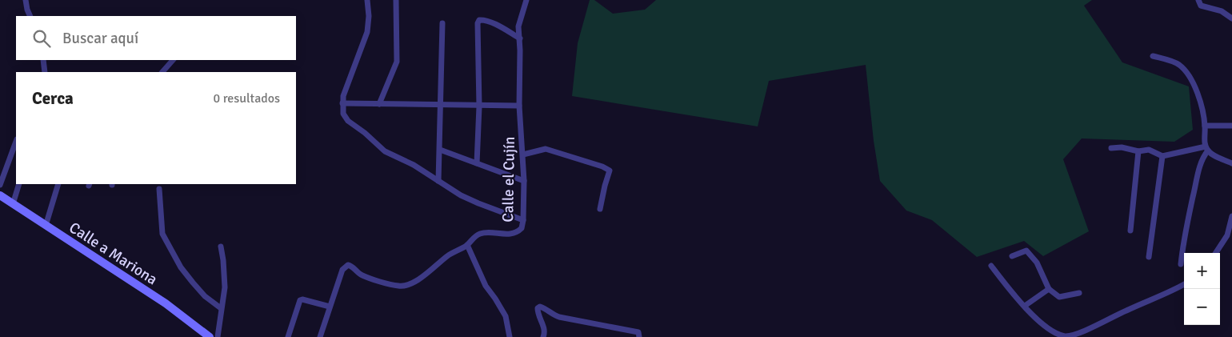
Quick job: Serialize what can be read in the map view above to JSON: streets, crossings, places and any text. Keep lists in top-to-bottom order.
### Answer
{
  "streets": {
    "main road": ["Calle a Mariona"],
    "street": ["Calle el Cujín"]
  },
  "page": {
    "search": "Buscar aquí",
    "heading": ["Cerca", "0 resultados"],
    "map_buttons": ["+", "−"]
  }
}
